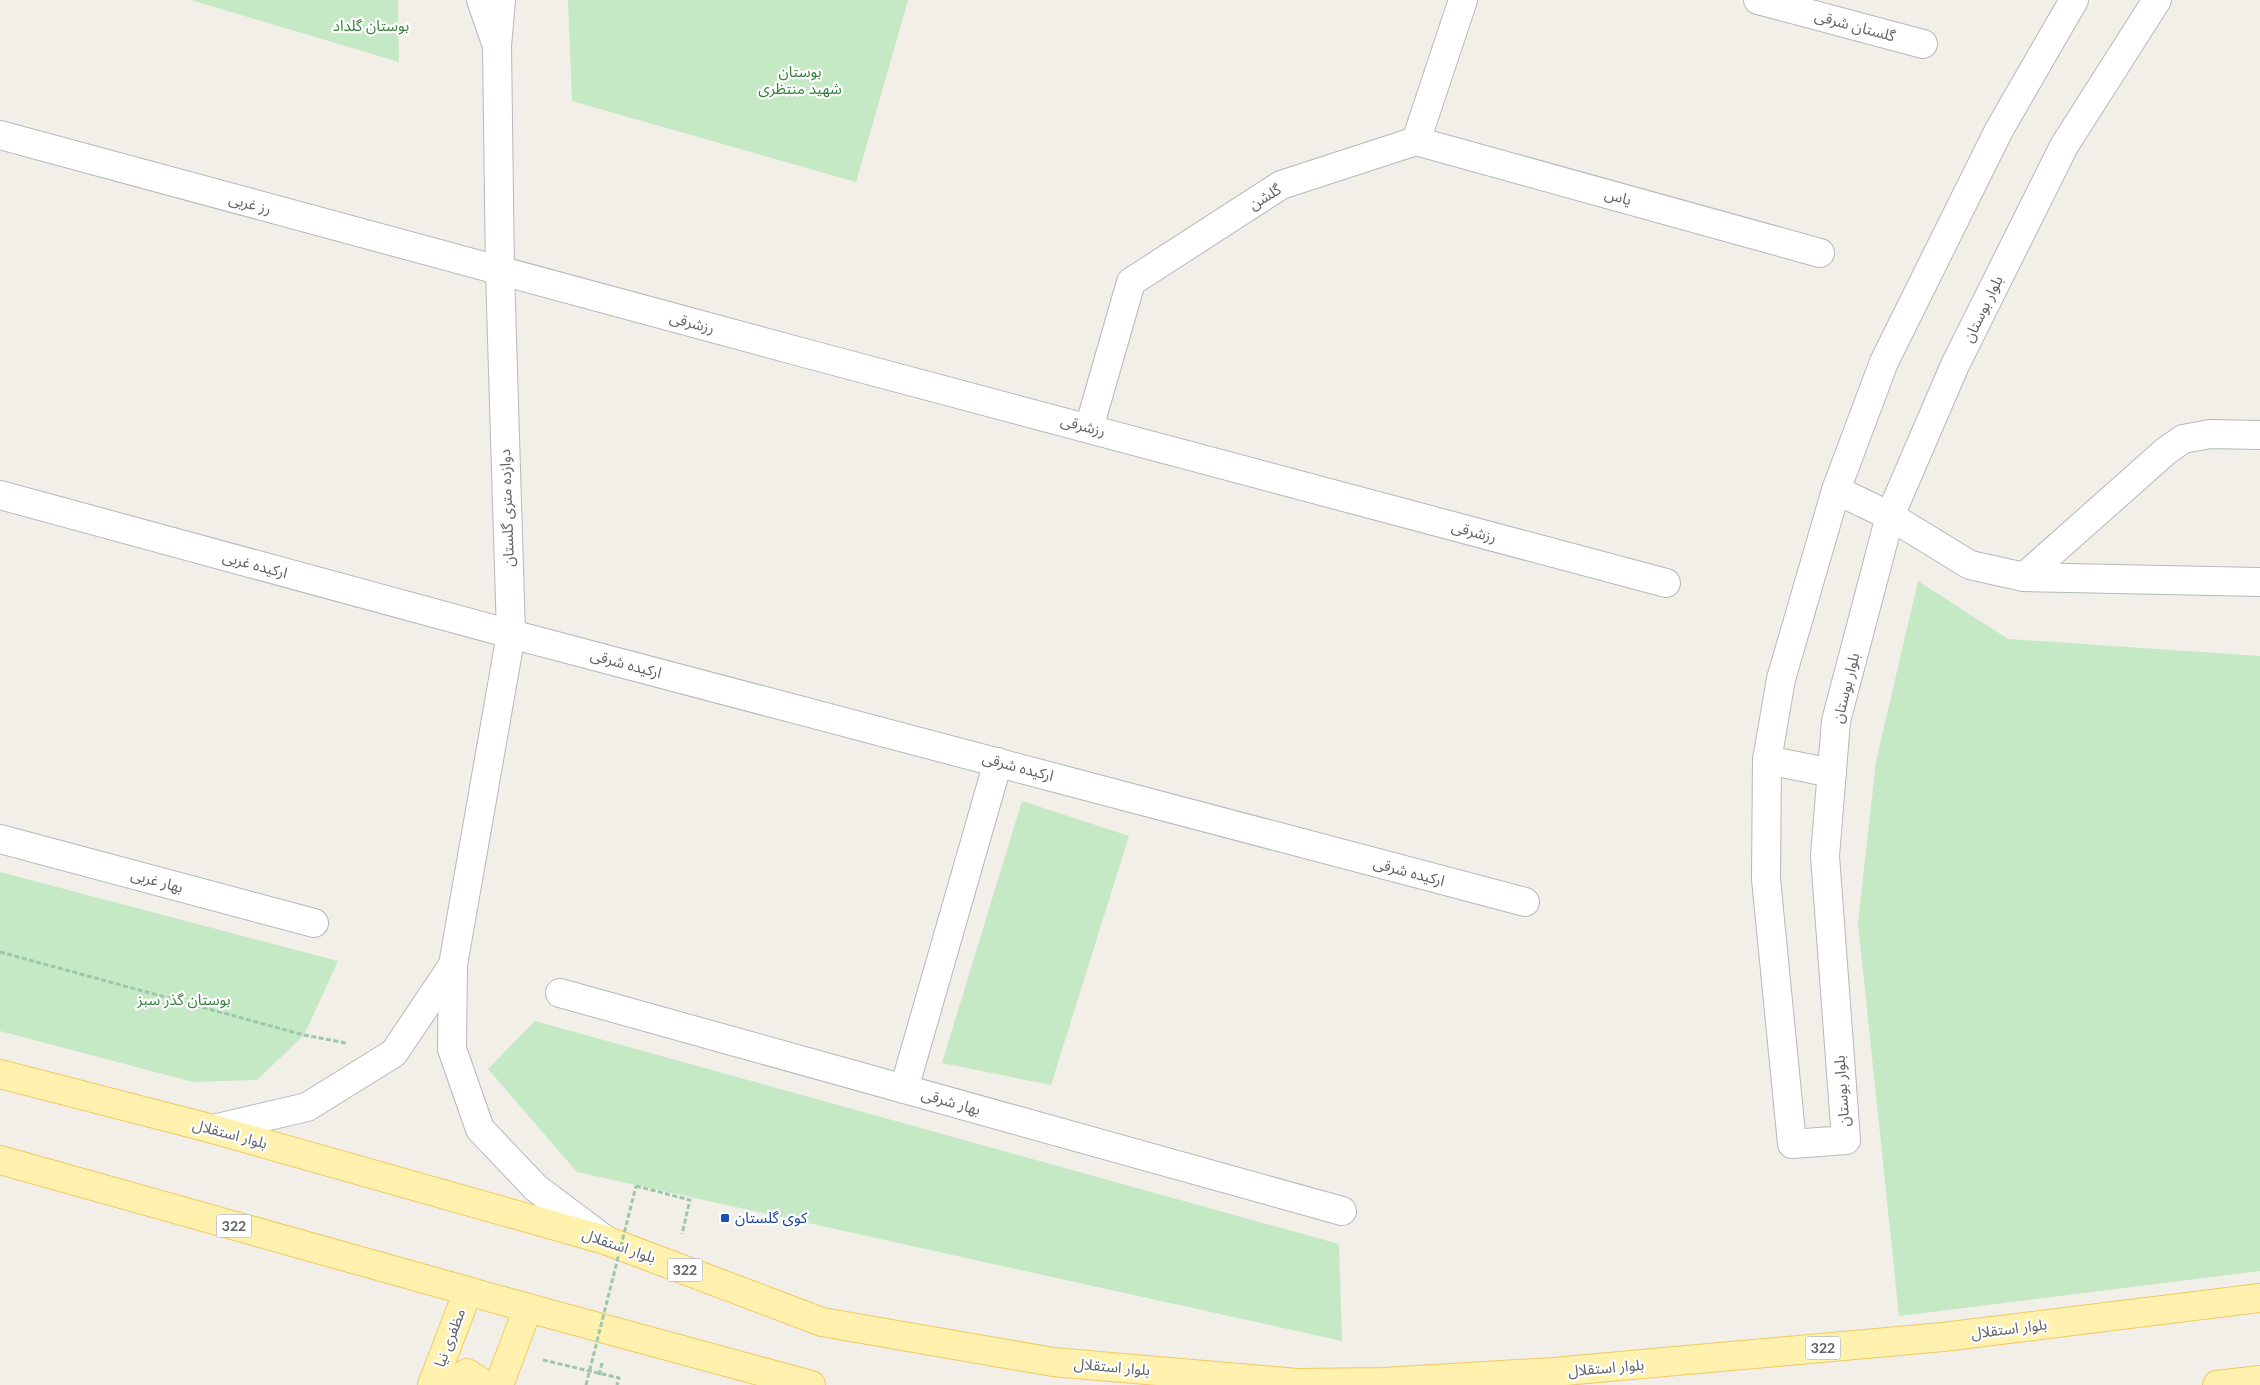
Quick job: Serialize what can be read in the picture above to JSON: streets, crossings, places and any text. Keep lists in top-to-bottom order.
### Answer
{
  "streets": {
    "main road": ["بلوار استقلال", "322", "مظفری نیا"],
    "street": [
      "گلستان شرقی",
      "گلشن",
      "یاس",
      "رز غربی",
      "بلوار بوستان",
      "رزشرقی",
      "دوازده متری گلستان",
      "ارکیده غربی",
      "ارکیده شرقی",
      "بهار غربی",
      "بهار شرقی"
    ]
  },
  "crossings": [
    ["گلشن", "یاس"],
    ["گلشن", "رزشرقی"],
    ["رز غربی", "رزشرقی"],
    ["رز غربی", "دوازده متری گلستان"],
    ["رزشرقی", "دوازده متری گلستان"],
    ["دوازده متری گلستان", "ارکیده غربی"],
    ["دوازده متری گلستان", "ارکیده شرقی"],
    ["ارکیده غربی", "ارکیده شرقی"],
    ["322", "مظفری نیا"]
  ],
  "parks": ["بوستان گلداد", "بوستان شهید منتظری", "بوستان گذر سبز"],
  "places": {
    "transit": ["کوی گلستان"]
  }
}
